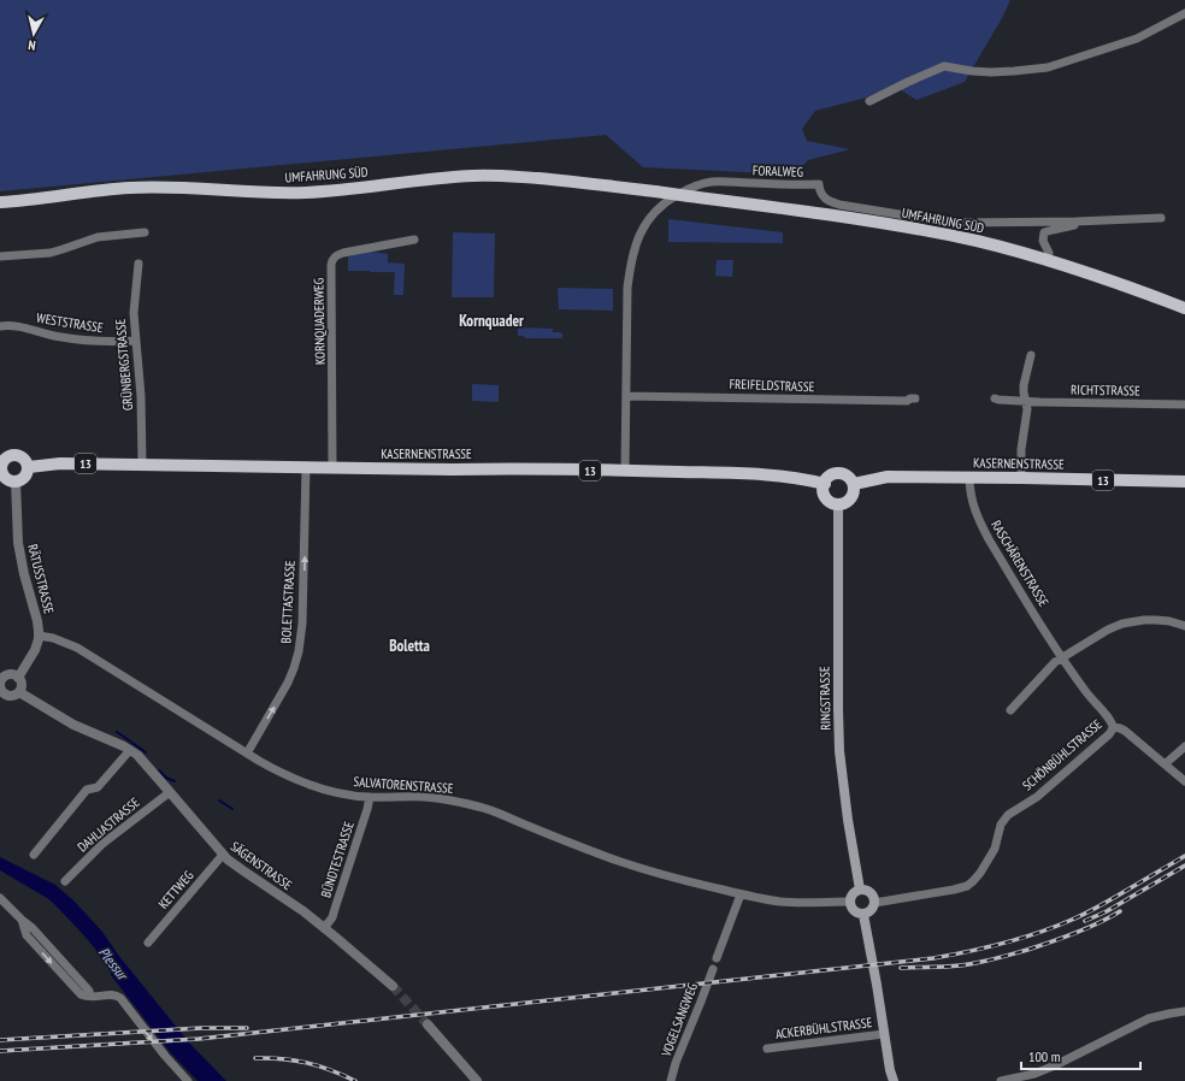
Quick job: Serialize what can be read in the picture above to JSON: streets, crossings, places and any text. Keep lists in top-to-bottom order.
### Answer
{
  "streets": {
    "main road": [
      "UMFAHRUNG SÜD",
      "KASERNENSTRASSE",
      "13",
      "RINGSTRASSE"
    ],
    "street": [
      "FORALWEG",
      "KORNQUADERWEG",
      "WESTSTRASSE",
      "GRÜNBERGSTRASSE",
      "FREIFELDSTRASSE",
      "RICHTSTRASSE",
      "RASCHÄRENSTRASSE",
      "RÄTUSSTRASSE",
      "BOLETTASTRASSE",
      "SCHÖNBÜHLSTRASSE",
      "SALVATORENSTRASSE",
      "DAHLIASTRASSE",
      "BÜNDTESTRASSE",
      "SÄGENSTRASSE",
      "KETTWEG",
      "VOGELSANGWEG",
      "ACKERBÜHLSTRASSE"
    ]
  },
  "crossings": [
    ["FORALWEG", "FREIFELDSTRASSE"],
    ["FORALWEG", "KASERNENSTRASSE"],
    ["KORNQUADERWEG", "KASERNENSTRASSE"],
    ["WESTSTRASSE", "GRÜNBERGSTRASSE"],
    ["GRÜNBERGSTRASSE", "KASERNENSTRASSE"],
    ["KASERNENSTRASSE", "RASCHÄRENSTRASSE"],
    ["KASERNENSTRASSE", "RÄTUSSTRASSE"],
    ["KASERNENSTRASSE", "BOLETTASTRASSE"],
    ["KASERNENSTRASSE", "RINGSTRASSE"],
    ["RASCHÄRENSTRASSE", "SCHÖNBÜHLSTRASSE"],
    ["RÄTUSSTRASSE", "SALVATORENSTRASSE"],
    ["BOLETTASTRASSE", "SALVATORENSTRASSE"],
    ["RINGSTRASSE", "SCHÖNBÜHLSTRASSE"],
    ["RINGSTRASSE", "SALVATORENSTRASSE"],
    ["SCHÖNBÜHLSTRASSE", "SALVATORENSTRASSE"],
    ["SALVATORENSTRASSE", "BÜNDTESTRASSE"],
    ["DAHLIASTRASSE", "SÄGENSTRASSE"],
    ["BÜNDTESTRASSE", "SÄGENSTRASSE"],
    ["SÄGENSTRASSE", "KETTWEG"]
  ],
  "one_way": ["BOLETTASTRASSE"],
  "districts": ["Kornquader", "Boletta"],
  "water": ["Plessur"],
  "scale_bar": "100 m",
  "north": "bottom"
}
